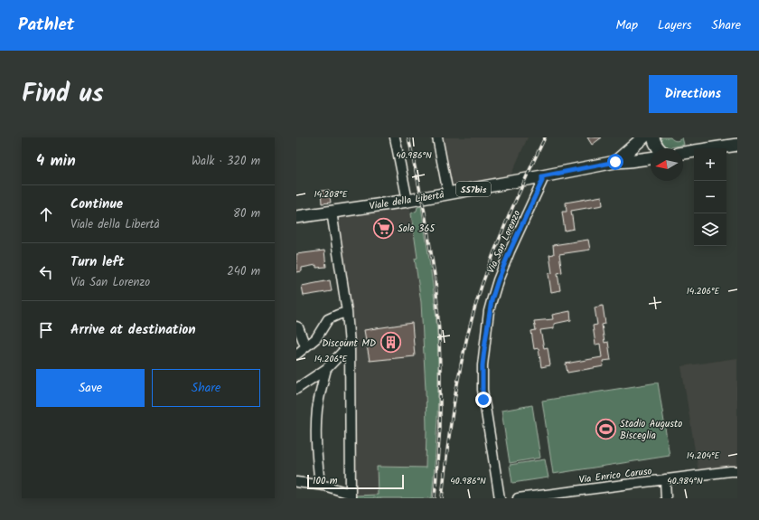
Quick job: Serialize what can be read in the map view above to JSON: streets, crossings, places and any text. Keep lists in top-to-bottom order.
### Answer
{
  "streets": {
    "main road": ["SS7bis", "Viale della Libertà"],
    "street": ["Via San Lorenzo", "Via Enrico Caruso"]
  },
  "crossings": [
    ["SS7bis", "Viale della Libertà"],
    ["Viale della Libertà", "Via San Lorenzo"]
  ],
  "places": {
    "supermarket": ["Sole 365"],
    "building": ["Discount MD"],
    "sports": ["Stadio Augusto Bisceglia"]
  },
  "scale_bar": "100 m",
  "north": "left",
  "page": {
    "header": "Pathlet",
    "nav": ["Map", "Layers", "Share"],
    "title": "Find us",
    "buttons": [
      "Directions",
      ["Save", "Share"]
    ],
    "heading": ["4 min", "Walk · 320 m"],
    "map_buttons": ["+", "−"],
    "list": [
      ["Continue", "Viale della Libertà", "80 m"],
      ["Turn left", "Via San Lorenzo", "240 m"],
      "Arrive at destination"
    ],
    "scale": "100 m"
  },
  "coordinates": [
    "40.986°N",
    "14.208°E",
    "14.206°E",
    "14.204°E",
    "40.984°N"
  ]
}
